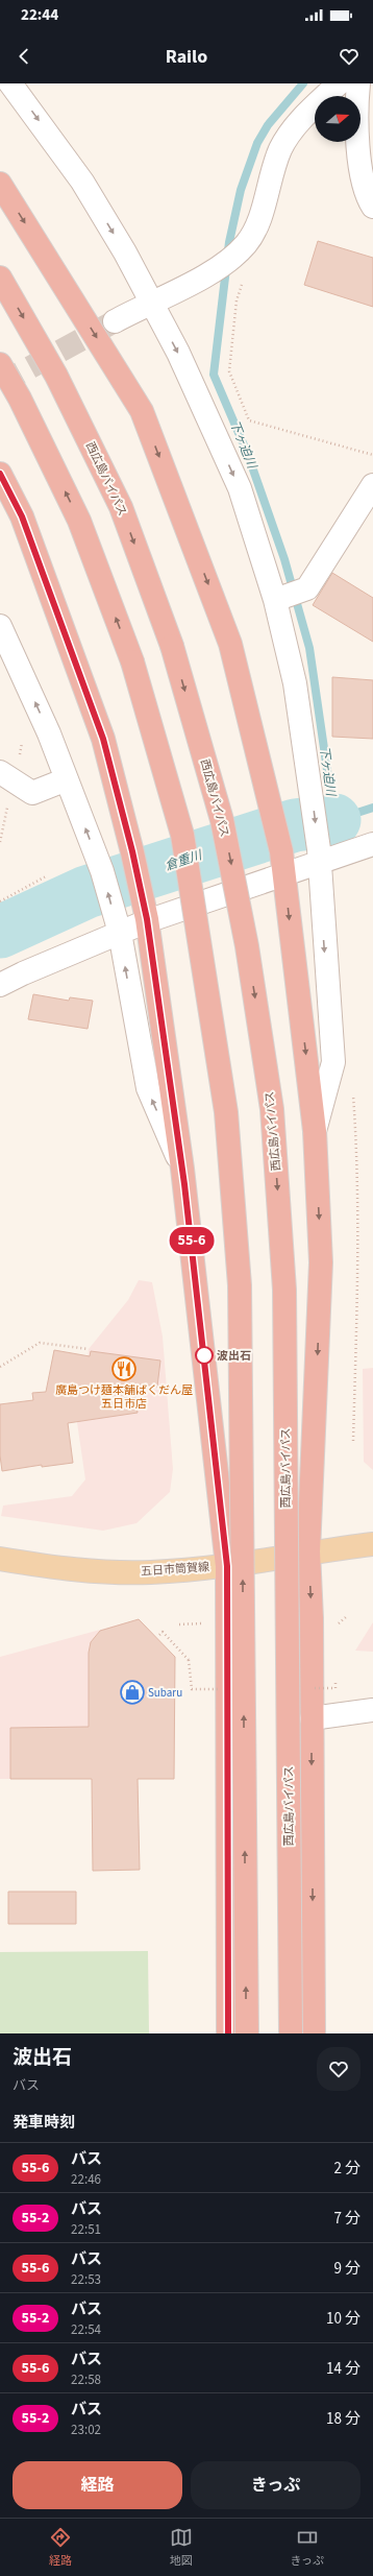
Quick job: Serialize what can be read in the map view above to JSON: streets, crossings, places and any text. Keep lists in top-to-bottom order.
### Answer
{
  "streets": {
    "highway": ["西広島バイパス"],
    "main road": ["五日市筒賀線"]
  },
  "crossings": [
    ["西広島バイパス", "五日市筒賀線"]
  ],
  "water": ["下ヶ迫川", "倉重川"],
  "places": {
    "other": ["波出石"],
    "restaurant": ["廣島つけ麺本舗ばくだん屋 五日市店"],
    "shop": ["Subaru"]
  },
  "lines": ["bus line 55-6"],
  "north": "right",
  "page": {
    "status": "22:44",
    "header": "Railo",
    "on_map": "55-6",
    "heading": [
      ["波出石", "バス"],
      "発車時刻"
    ],
    "list": [
      {
        "mark": "55-6",
        "name": "バス",
        "note": "22:46",
        "value": "2 分"
      },
      {
        "mark": "55-2",
        "name": "バス",
        "note": "22:51",
        "value": "7 分"
      },
      {
        "mark": "55-6",
        "name": "バス",
        "note": "22:53",
        "value": "9 分"
      },
      {
        "mark": "55-2",
        "name": "バス",
        "note": "22:54",
        "value": "10 分"
      },
      {
        "mark": "55-6",
        "name": "バス",
        "note": "22:58",
        "value": "14 分"
      },
      {
        "mark": "55-2",
        "name": "バス",
        "note": "23:02",
        "value": "18 分"
      }
    ],
    "buttons": ["経路", "きっぷ"],
    "tabs": ["経路", "地図", "きっぷ"]
  }
}
